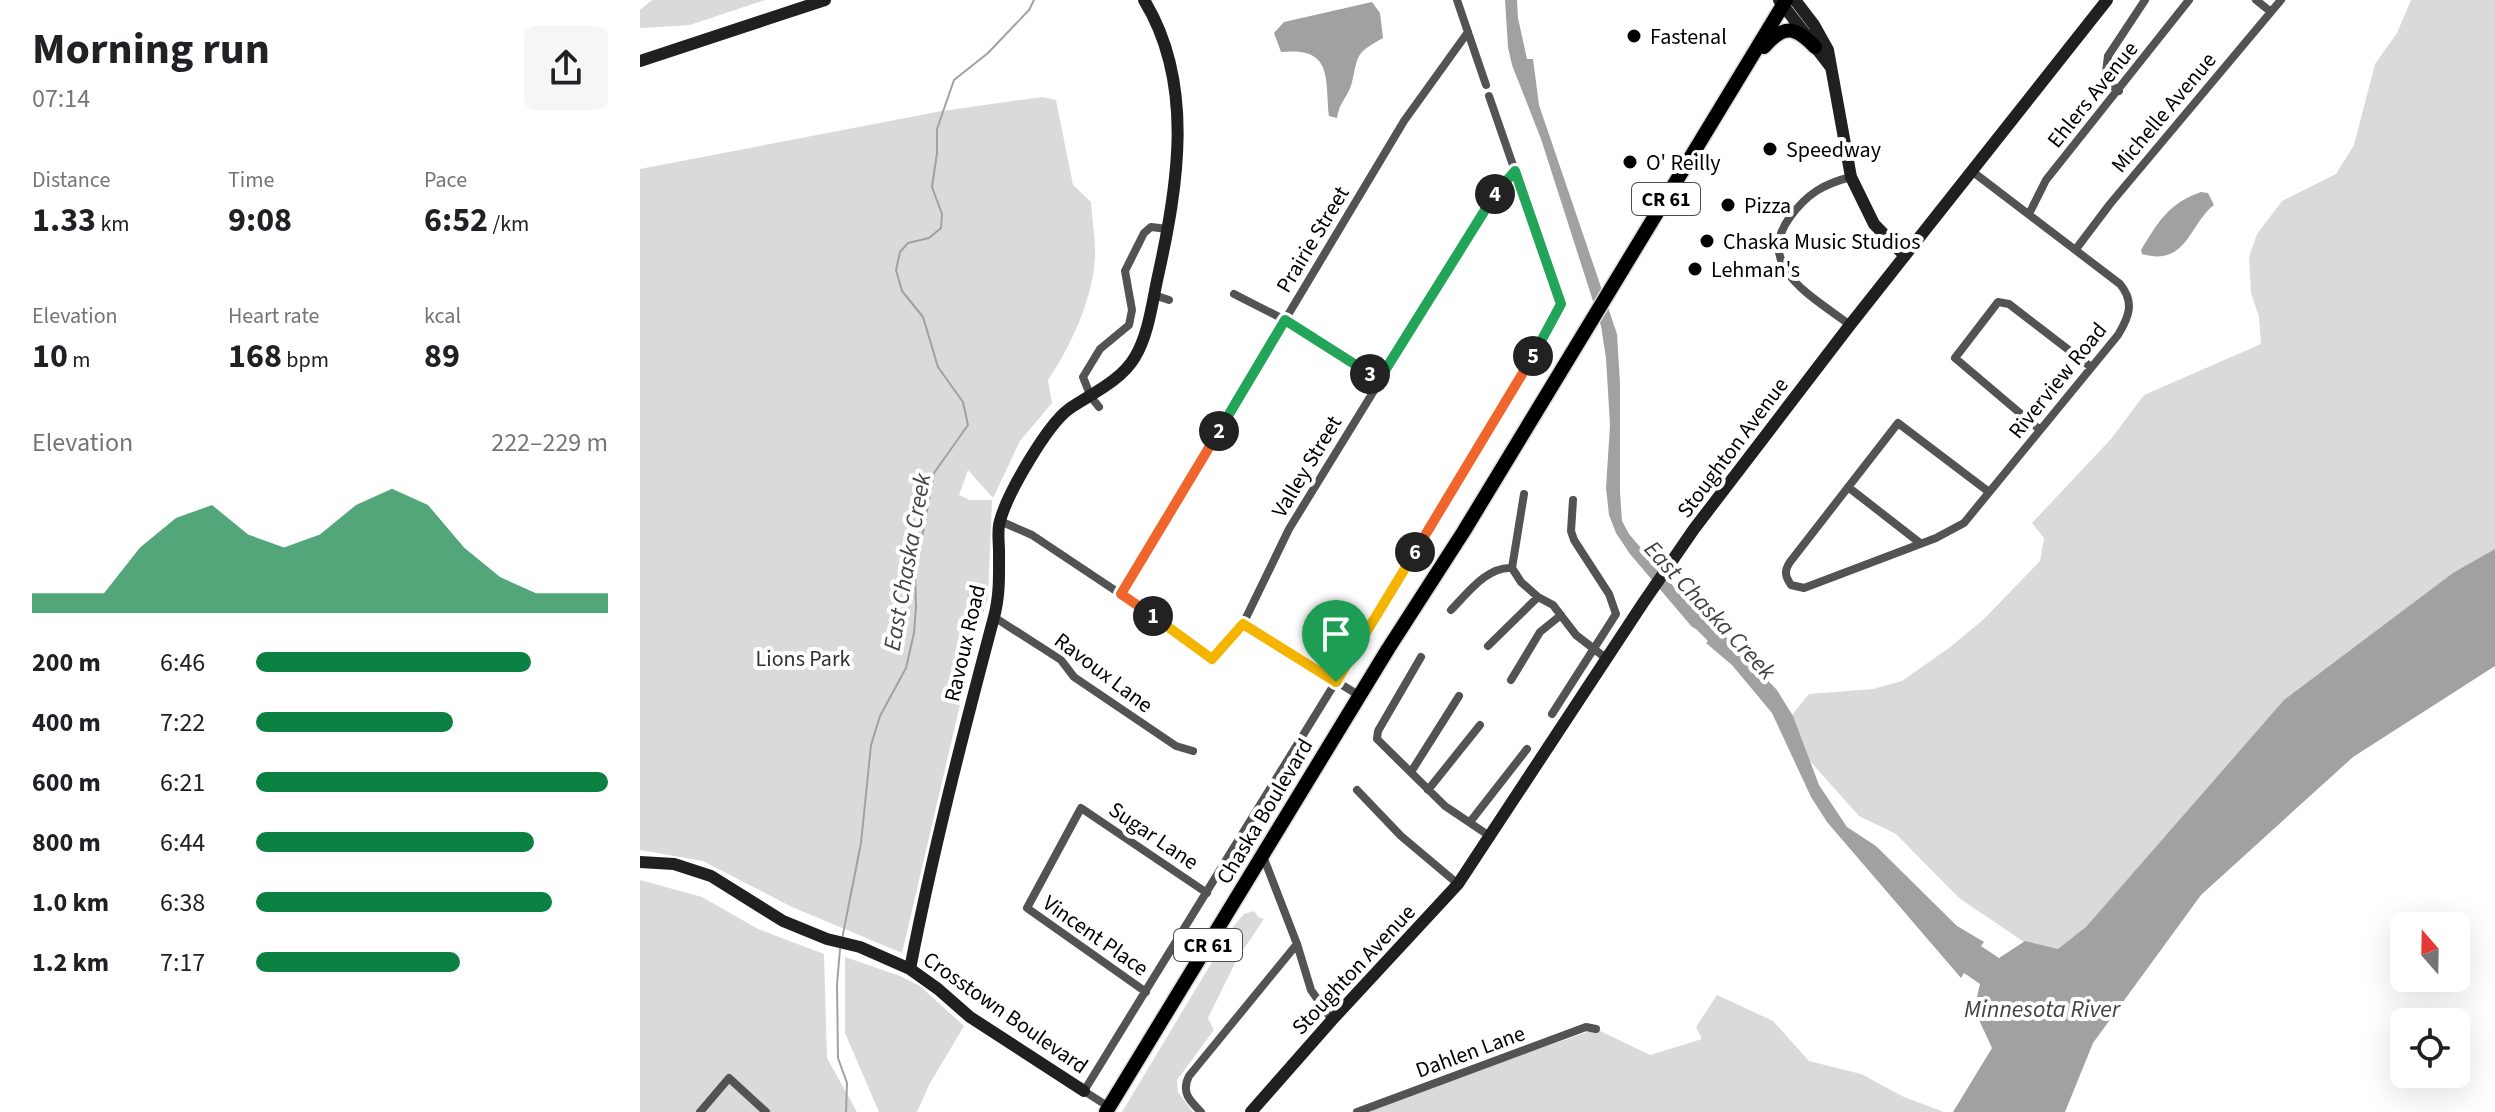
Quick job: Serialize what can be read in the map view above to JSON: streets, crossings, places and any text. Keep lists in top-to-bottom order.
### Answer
{
  "streets": {
    "main road": ["CR 61", "Chaska Boulevard"],
    "street": [
      "Ehlers Avenue",
      "Michelle Avenue",
      "Prairie Street",
      "Riverview Road",
      "Stoughton Avenue",
      "Valley Street",
      "Ravoux Road",
      "Ravoux Lane",
      "Sugar Lane",
      "Vincent Place",
      "Crosstown Boulevard",
      "Dahlen Lane"
    ]
  },
  "crossings": [
    ["Ehlers Avenue", "Riverview Road"],
    ["Michelle Avenue", "Riverview Road"],
    ["Prairie Street", "Valley Street"],
    ["Riverview Road", "Stoughton Avenue"],
    ["Ravoux Road", "Ravoux Lane"],
    ["Ravoux Road", "Crosstown Boulevard"],
    ["Sugar Lane", "Vincent Place"]
  ],
  "water": ["East Chaska Creek", "Minnesota River"],
  "parks": ["Lions Park"],
  "places": [
    "Fastenal",
    "Speedway",
    "O' Reilly",
    "Pizza",
    "Chaska Music Studios",
    "Lehman's"
  ],
  "north": "top",
  "page": {
    "heading": ["Morning run", "07:14"],
    "stats": [
      ["Distance", "1.33 km"],
      ["Time", "9:08"],
      ["Pace", "6:52 /km"],
      ["Elevation", "10 m"],
      ["Heart rate", "168 bpm"],
      ["kcal", "89"]
    ],
    "pins": [
      "4",
      "5",
      "3",
      "2",
      "6",
      "1"
    ],
    "chart": ["Elevation", "222–229 m"],
    "list": [
      {
        "name": "200 m",
        "note": "6:46"
      },
      {
        "name": "400 m",
        "note": "7:22"
      },
      {
        "name": "600 m",
        "note": "6:21"
      },
      {
        "name": "800 m",
        "note": "6:44"
      },
      {
        "name": "1.0 km",
        "note": "6:38"
      },
      {
        "name": "1.2 km",
        "note": "7:17"
      }
    ]
  }
}
